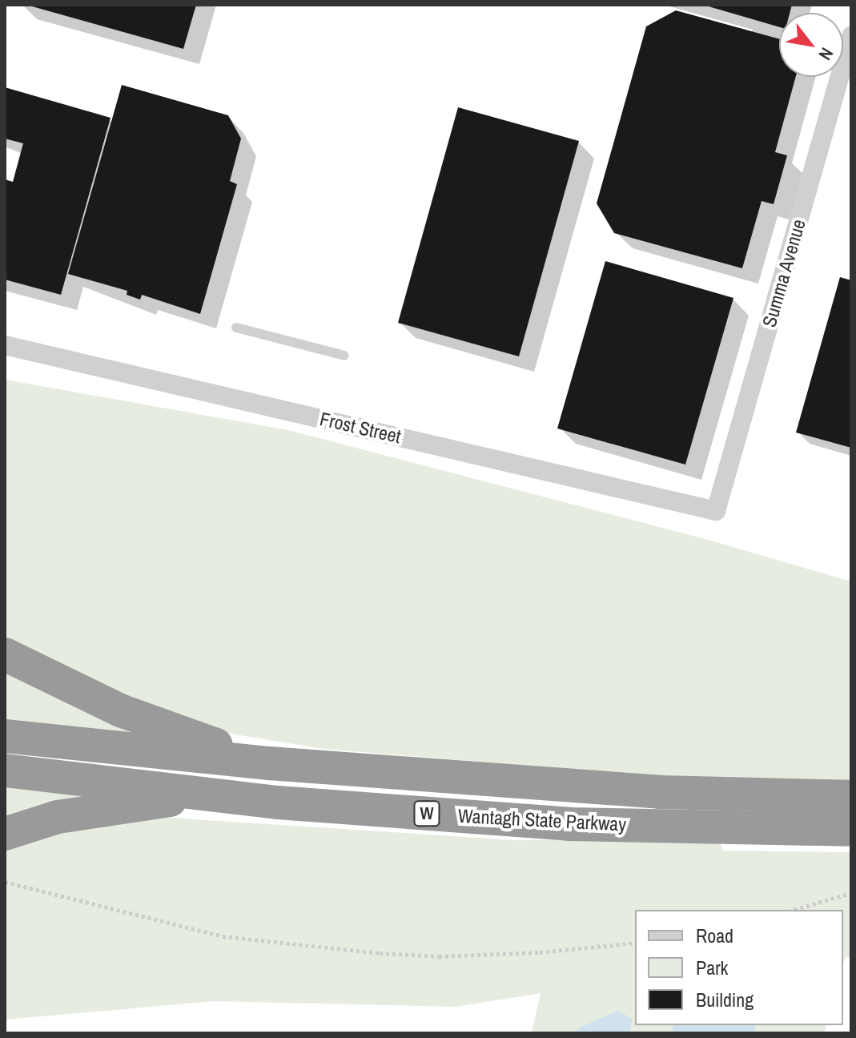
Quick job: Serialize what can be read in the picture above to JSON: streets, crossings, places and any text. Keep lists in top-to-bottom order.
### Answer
{
  "streets": {
    "highway": ["W", "Wantagh State Parkway"],
    "street": ["Summa Avenue", "Frost Street"]
  },
  "crossings": [
    ["Summa Avenue", "Frost Street"]
  ],
  "legend": ["Road", "Park", "Building"],
  "north": "bottom right"
}
